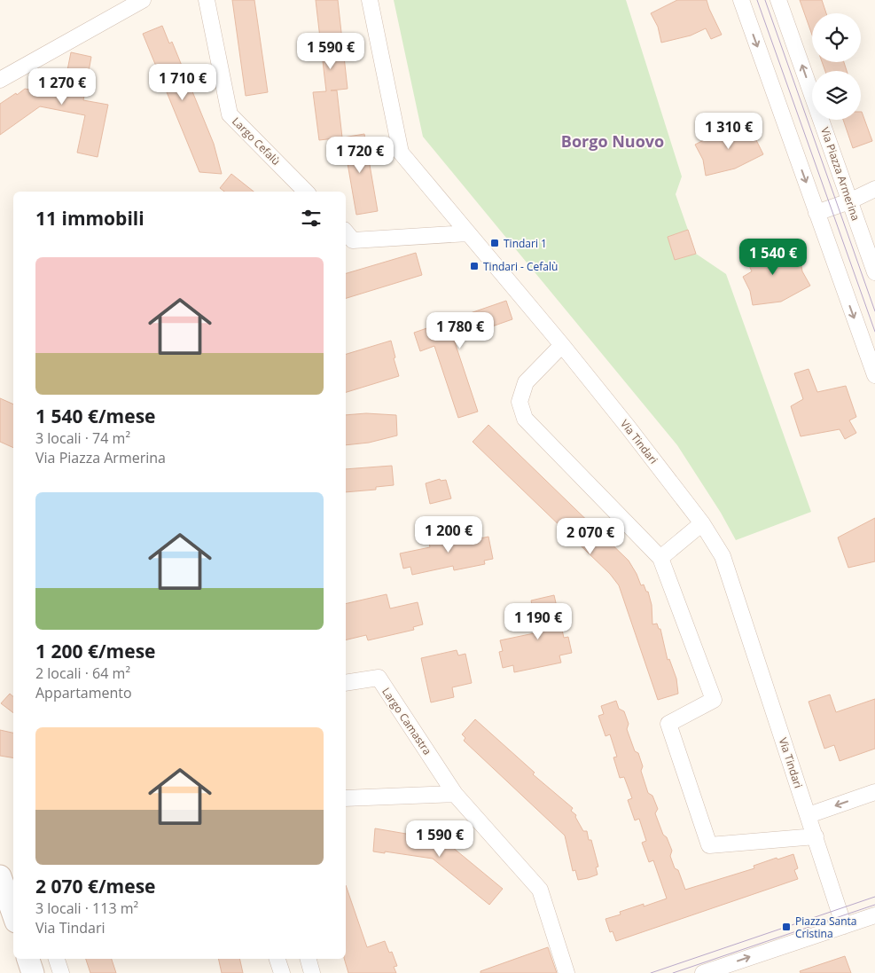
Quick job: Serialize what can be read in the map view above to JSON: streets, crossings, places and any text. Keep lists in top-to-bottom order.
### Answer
{
  "streets": {
    "street": [
      "Largo Cefalù",
      "Via Piazza Armerina",
      "Via Tindari",
      "Largo Camastra"
    ]
  },
  "districts": ["Borgo Nuovo"],
  "places": {
    "transit": ["Tindari 1", "Tindari - Cefalù", "Piazza Santa Cristina"]
  },
  "page": {
    "price": [
      "1 590 €",
      "1 710 €",
      "1 270 €",
      "1 310 €",
      "1 720 €",
      "1 540 €",
      "1 780 €",
      "1 200 €",
      "2 070 €",
      "1 190 €",
      "1 590 €"
    ],
    "heading": "11 immobili",
    "list": [
      {
        "name": "1 540 €/mese",
        "note": "3 locali · 74 m² · Via Piazza Armerina"
      },
      {
        "name": "1 200 €/mese",
        "note": "2 locali · 64 m² · Appartamento"
      },
      {
        "name": "2 070 €/mese",
        "note": "3 locali · 113 m² · Via Tindari"
      }
    ]
  }
}
